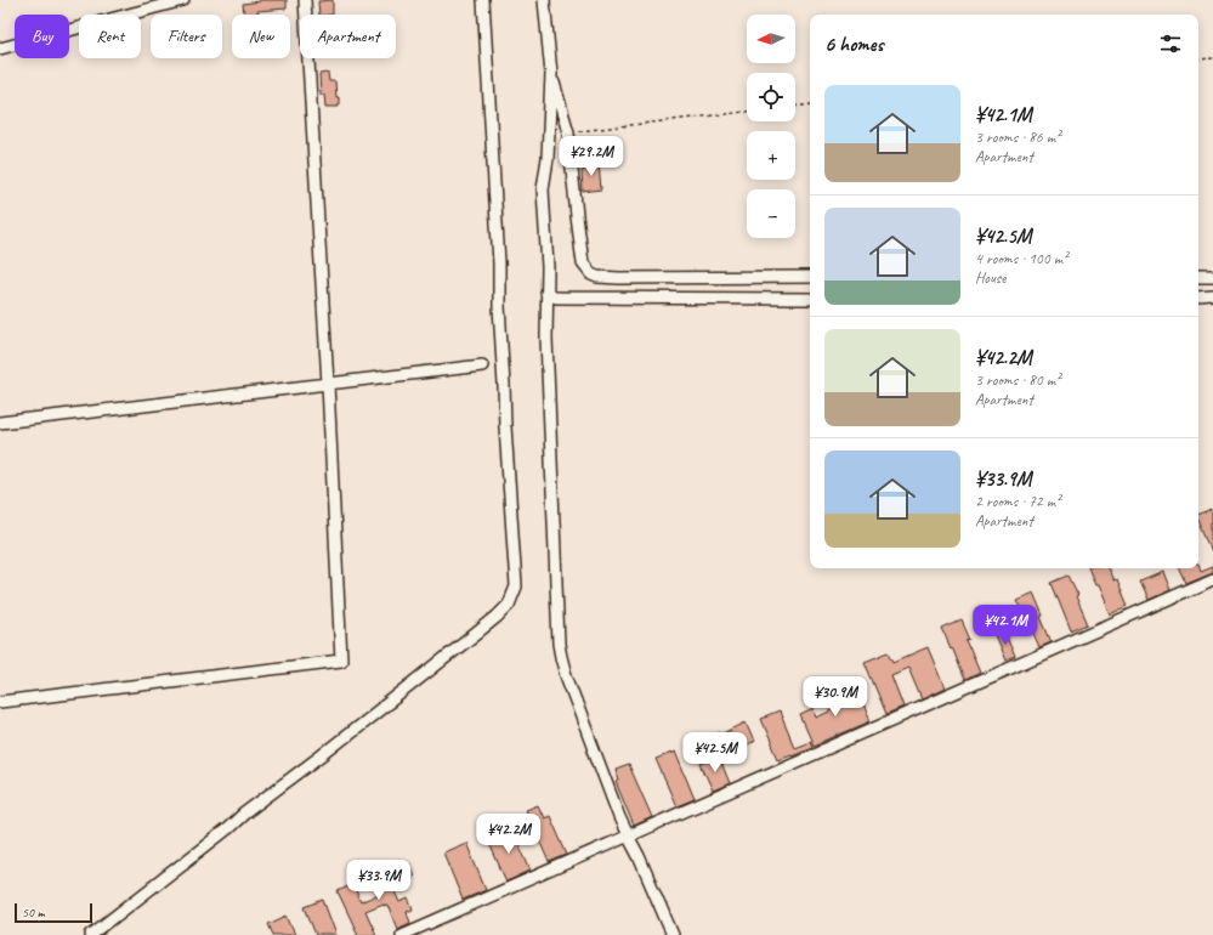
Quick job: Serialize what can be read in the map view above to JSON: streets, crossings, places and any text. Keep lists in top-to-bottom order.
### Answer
{
  "scale_bar": "50 m",
  "north": "left",
  "page": {
    "map_buttons": ["+", "−"],
    "chip": [
      "Buy",
      "Rent",
      "Filters",
      "New",
      "Apartment"
    ],
    "heading": "6 homes",
    "list": [
      {
        "name": "¥42.1M",
        "note": "3 rooms · 86 m² · Apartment"
      },
      {
        "name": "¥42.5M",
        "note": "4 rooms · 100 m² · House"
      },
      {
        "name": "¥42.2M",
        "note": "3 rooms · 80 m² · Apartment"
      },
      {
        "name": "¥33.9M",
        "note": "2 rooms · 72 m² · Apartment"
      }
    ],
    "price": [
      "¥29.2M",
      "¥42.1M",
      "¥30.9M",
      "¥42.5M",
      "¥42.2M",
      "¥33.9M"
    ],
    "scale": "50 m"
  }
}
